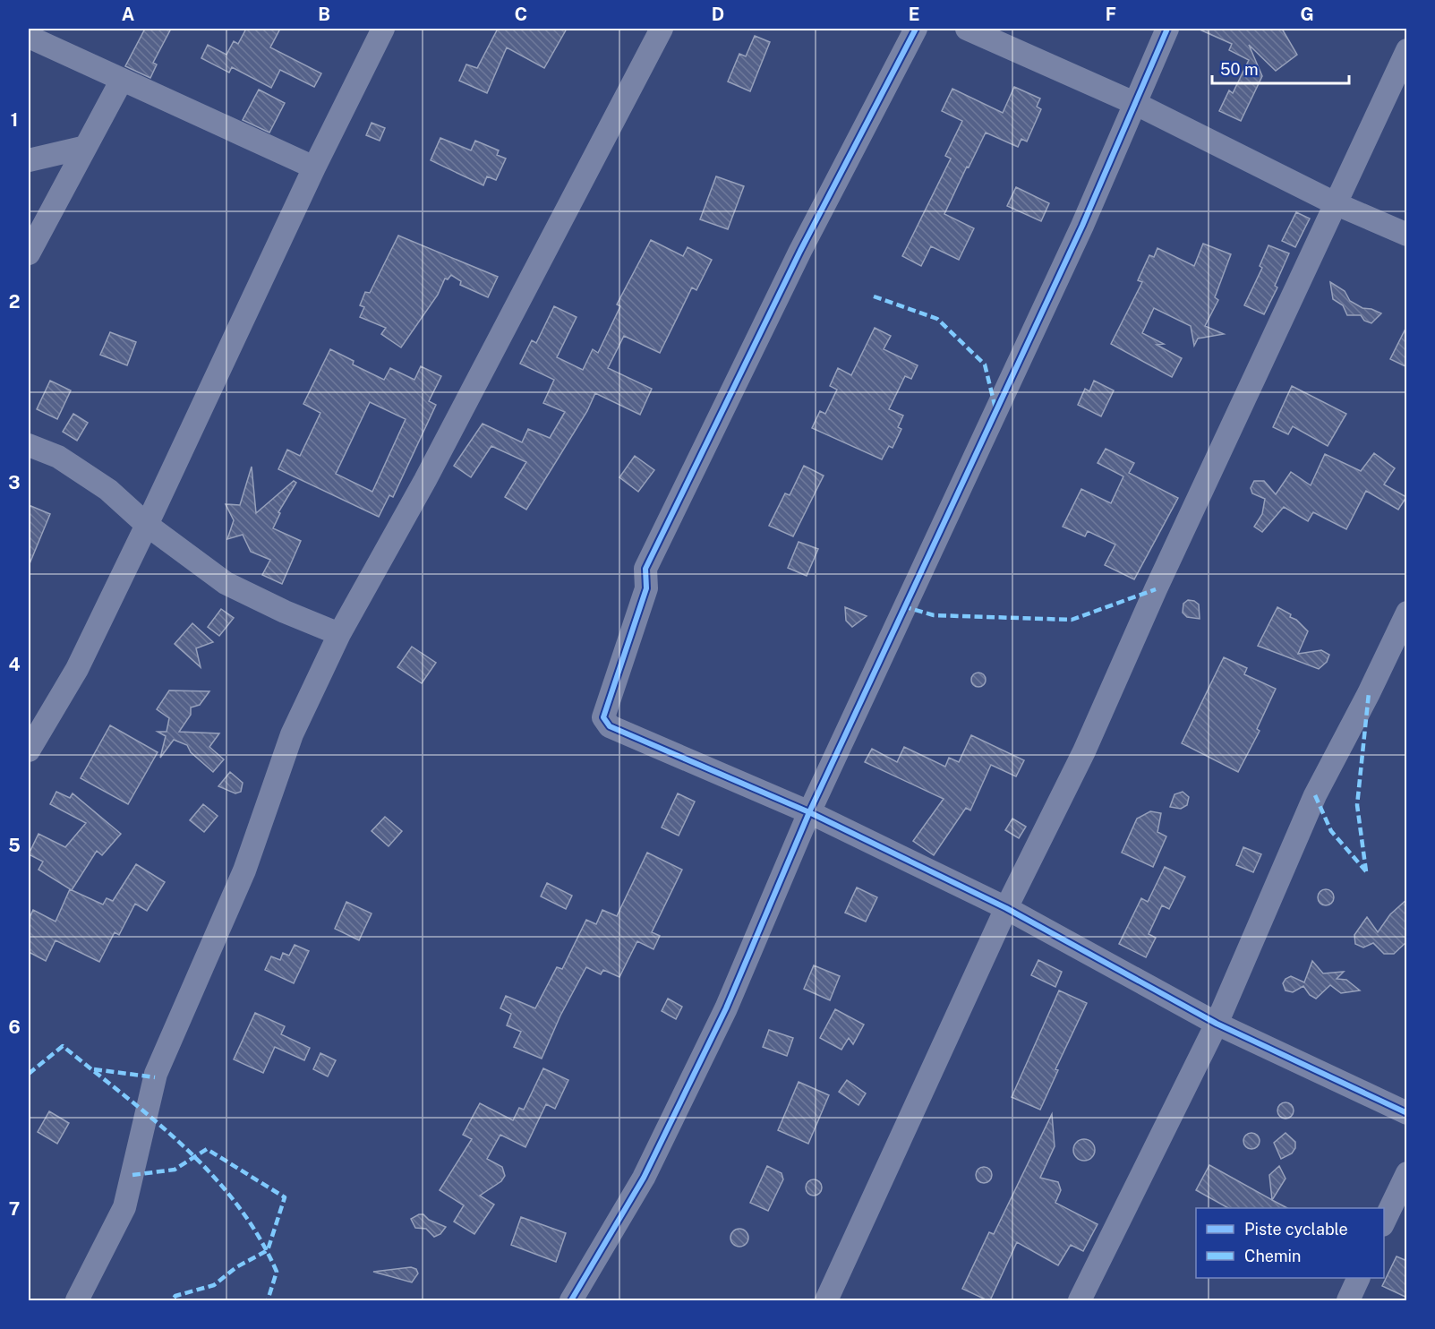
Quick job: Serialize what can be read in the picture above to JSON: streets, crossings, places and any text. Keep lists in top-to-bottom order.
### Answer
{
  "legend": ["Piste cyclable", "Chemin"],
  "scale_bar": "50 m",
  "grid": {
    "columns": [
      "A",
      "B",
      "C",
      "D",
      "E",
      "F",
      "G"
    ],
    "rows": [
      "1",
      "2",
      "3",
      "4",
      "5",
      "6",
      "7"
    ]
  }
}
